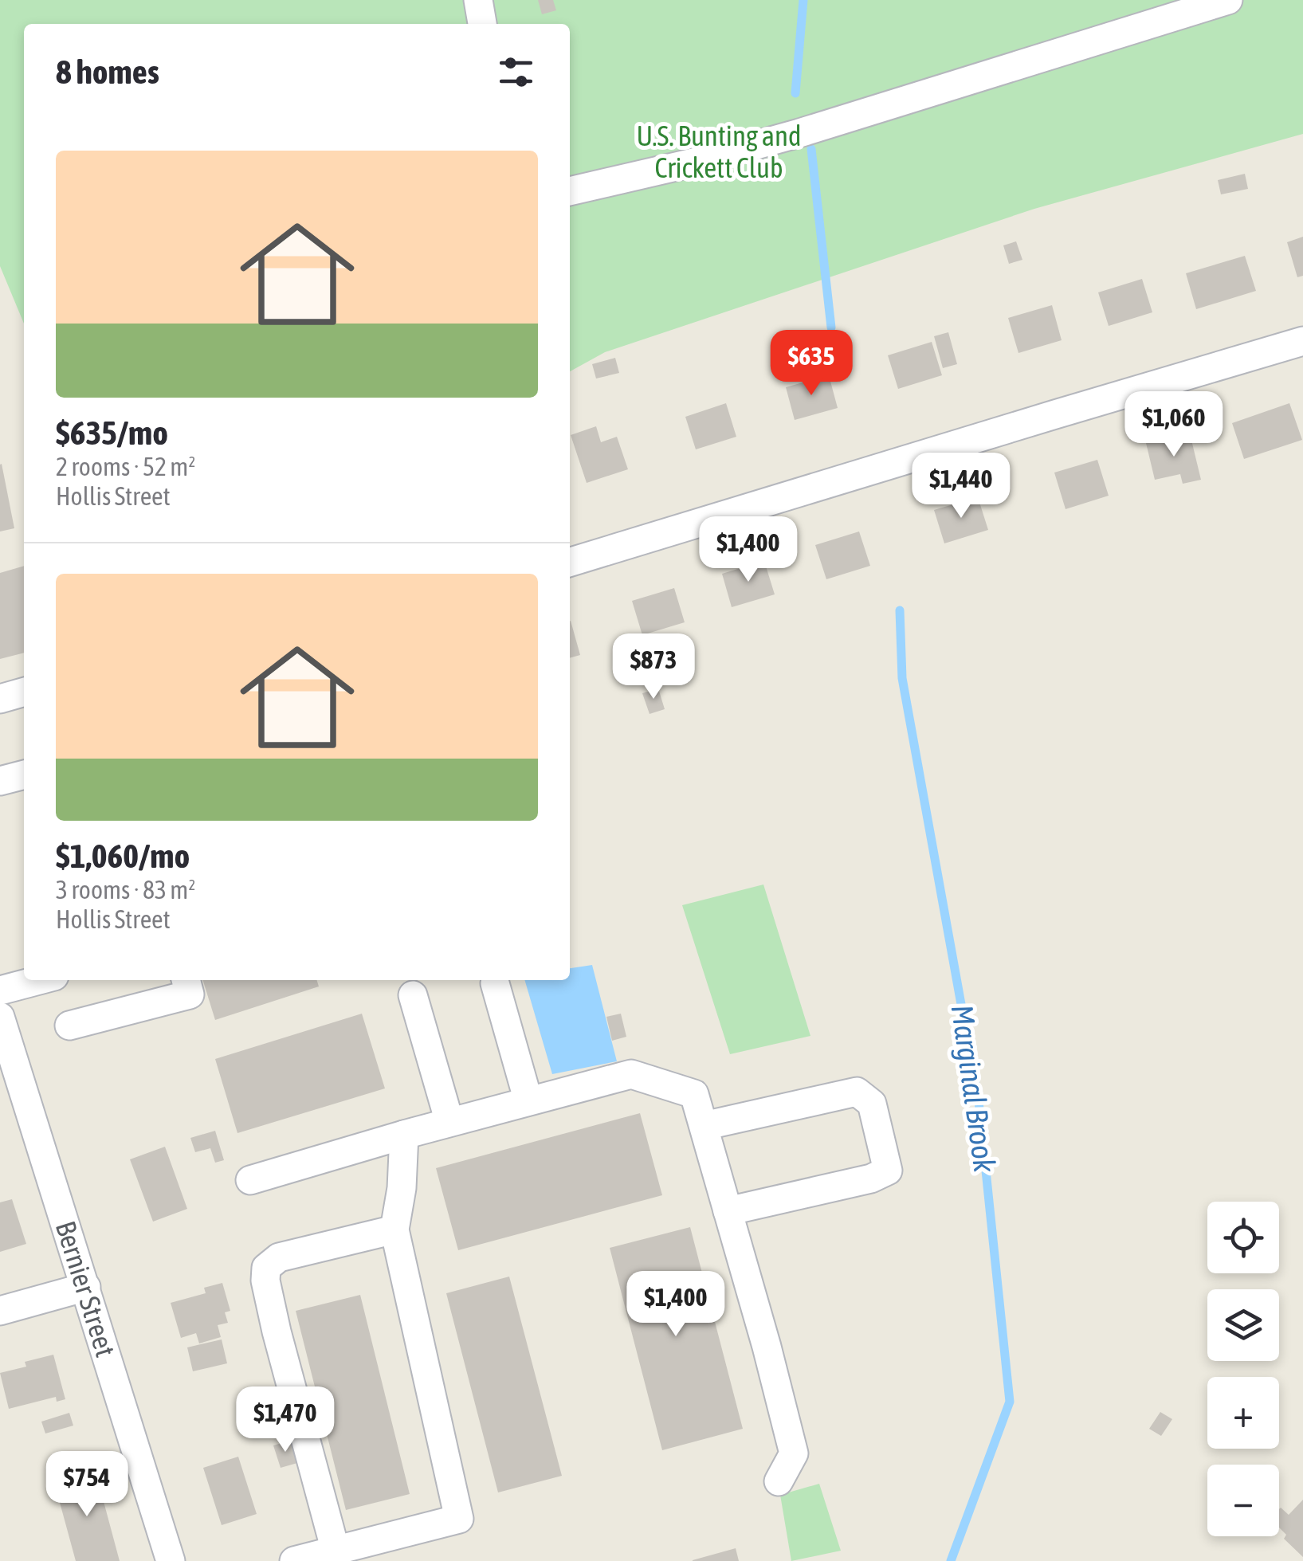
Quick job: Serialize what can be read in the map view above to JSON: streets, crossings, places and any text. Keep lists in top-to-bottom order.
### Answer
{
  "streets": {
    "street": ["Bernier Street"]
  },
  "water": ["Marginal Brook"],
  "parks": ["U.S. Bunting and Crickett Club"],
  "page": {
    "heading": "8 homes",
    "list": [
      {
        "name": "$635/mo",
        "note": "2 rooms · 52 m² · Hollis Street"
      },
      {
        "name": "$1,060/mo",
        "note": "3 rooms · 83 m² · Hollis Street"
      }
    ],
    "price": [
      "$635",
      "$1,060",
      "$1,440",
      "$1,400",
      "$873",
      "$1,400",
      "$1,470",
      "$754"
    ],
    "map_buttons": ["+", "−"]
  }
}
